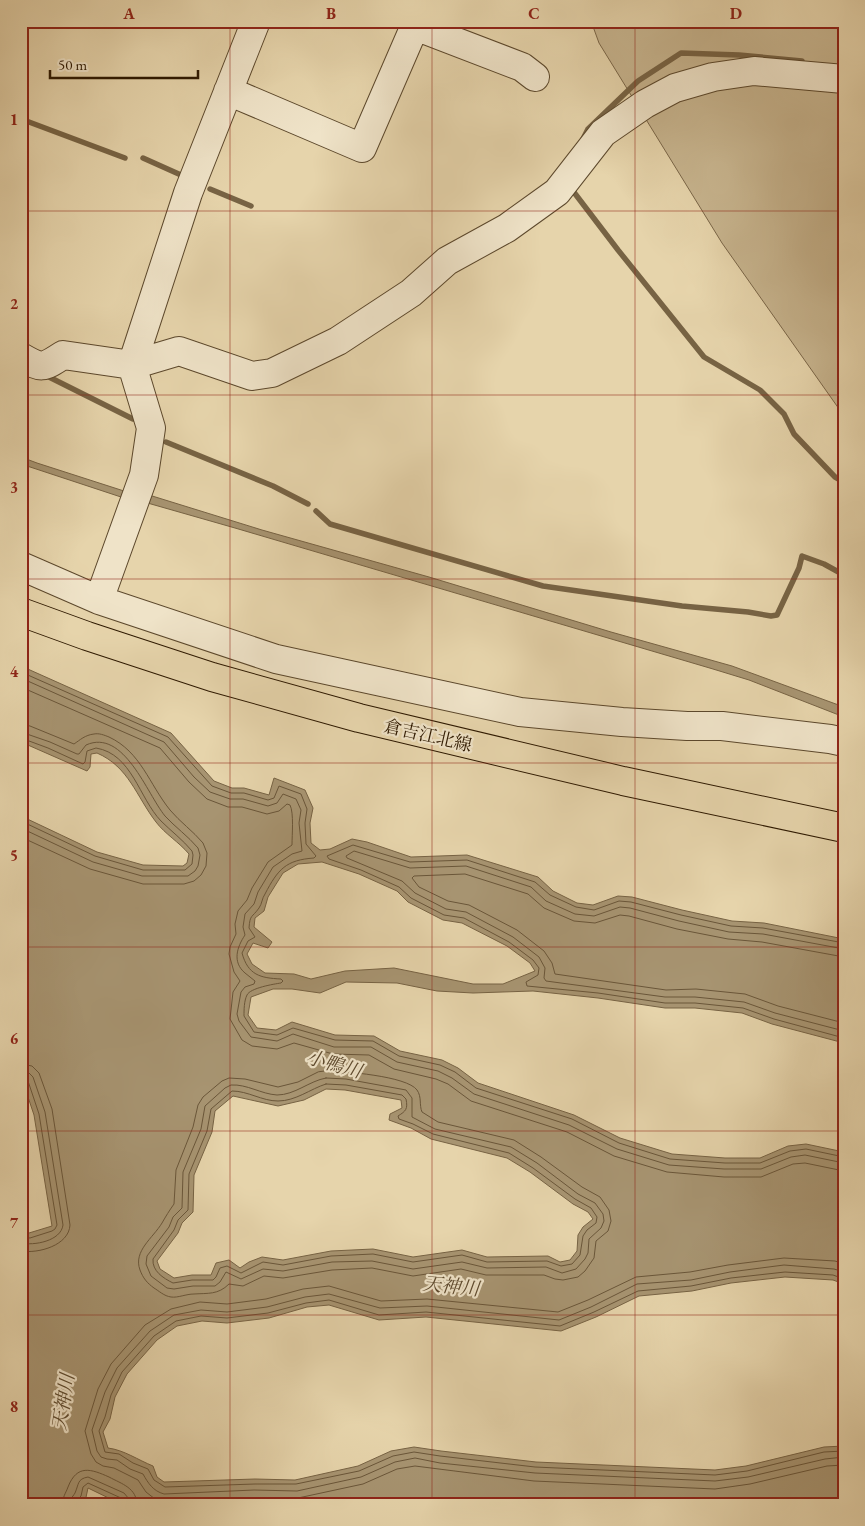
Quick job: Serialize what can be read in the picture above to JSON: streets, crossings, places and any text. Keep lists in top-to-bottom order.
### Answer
{
  "streets": {
    "main road": ["倉吉江北線"]
  },
  "water": ["小鴨川", "天神川"],
  "scale_bar": "50 m",
  "grid": {
    "columns": [
      "A",
      "B",
      "C",
      "D"
    ],
    "rows": [
      "1",
      "2",
      "3",
      "4",
      "5",
      "6",
      "7",
      "8"
    ]
  }
}
